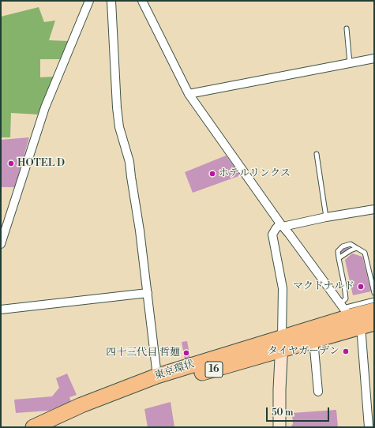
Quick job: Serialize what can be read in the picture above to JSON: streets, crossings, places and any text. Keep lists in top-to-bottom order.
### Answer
{
  "streets": {
    "highway": ["16", "東京環状"]
  },
  "places": [
    "HOTEL D",
    "ホテルリンクス",
    "マクドナルド",
    "タイヤガーデン",
    "四十三代目 哲麺"
  ],
  "scale_bar": "50 m"
}
